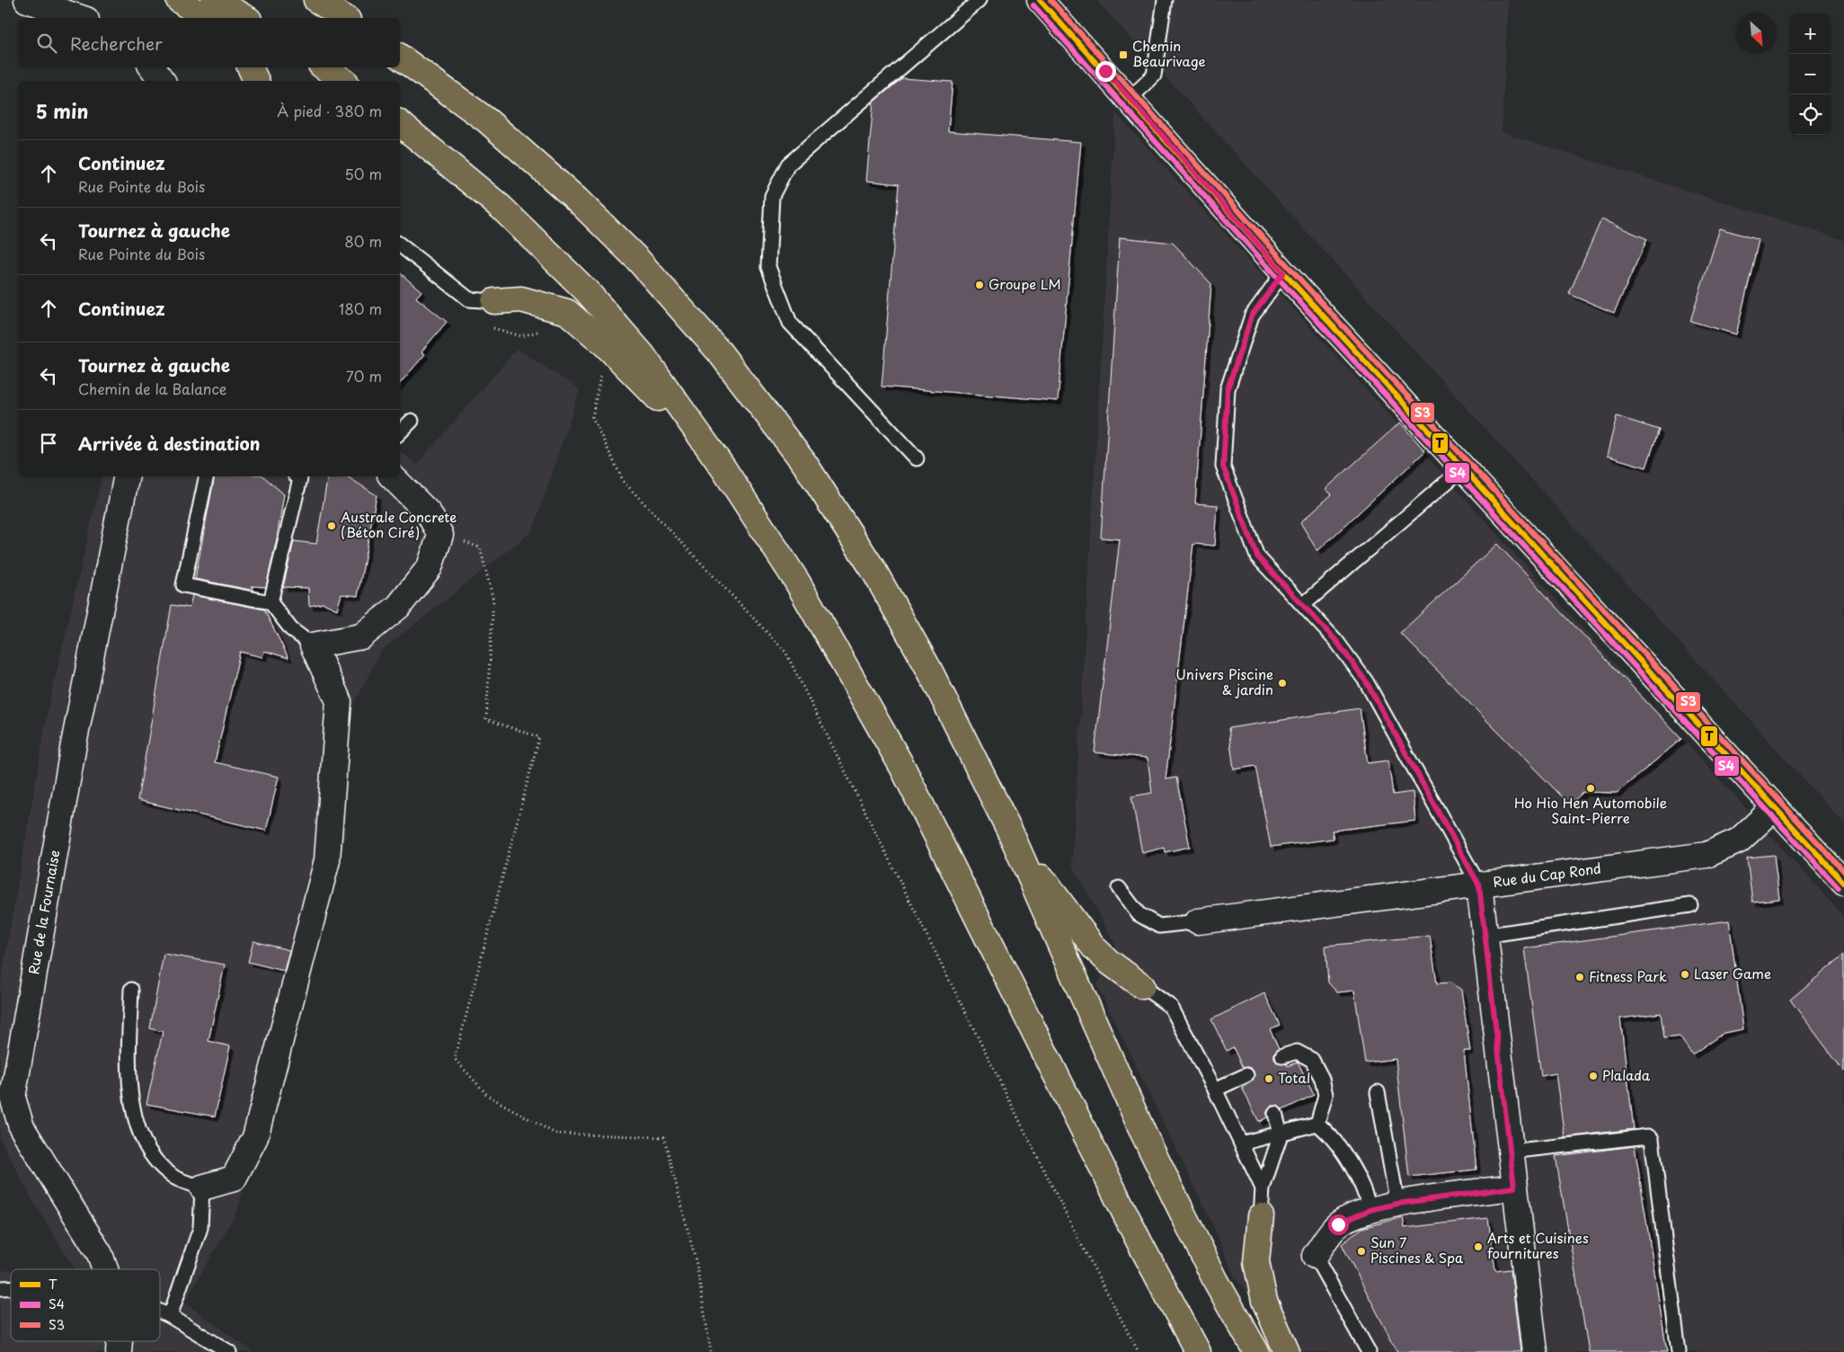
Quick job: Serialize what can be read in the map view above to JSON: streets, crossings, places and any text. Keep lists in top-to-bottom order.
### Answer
{
  "streets": {
    "street": ["Rue du Cap Rond", "Rue de la Fournaise"]
  },
  "places": {
    "transit": ["Chemin Beaurivage"],
    "other": [
      "Groupe LM",
      "Australe Concrete (Béton Ciré)",
      "Univers Piscine & jardin",
      "Ho Hio Hen Automobile Saint-Pierre",
      "Laser Game",
      "Fitness Park",
      "Plalada",
      "Total",
      "Arts et Cuisines fournitures",
      "Sun 7 Piscines & Spa"
    ]
  },
  "lines": ["transit line T", "transit line S3", "transit line S4"],
  "legend": ["T", "S4", "S3"],
  "north": "bottom right",
  "page": {
    "map_buttons": ["+", "−"],
    "search": "Rechercher",
    "heading": ["5 min", "À pied · 380 m"],
    "list": [
      ["Continuez", "Rue Pointe du Bois", "50 m"],
      ["Tournez à gauche", "Rue Pointe du Bois", "80 m"],
      ["Continuez", "180 m"],
      ["Tournez à gauche", "Chemin de la Balance", "70 m"],
      "Arrivée à destination"
    ]
  }
}
